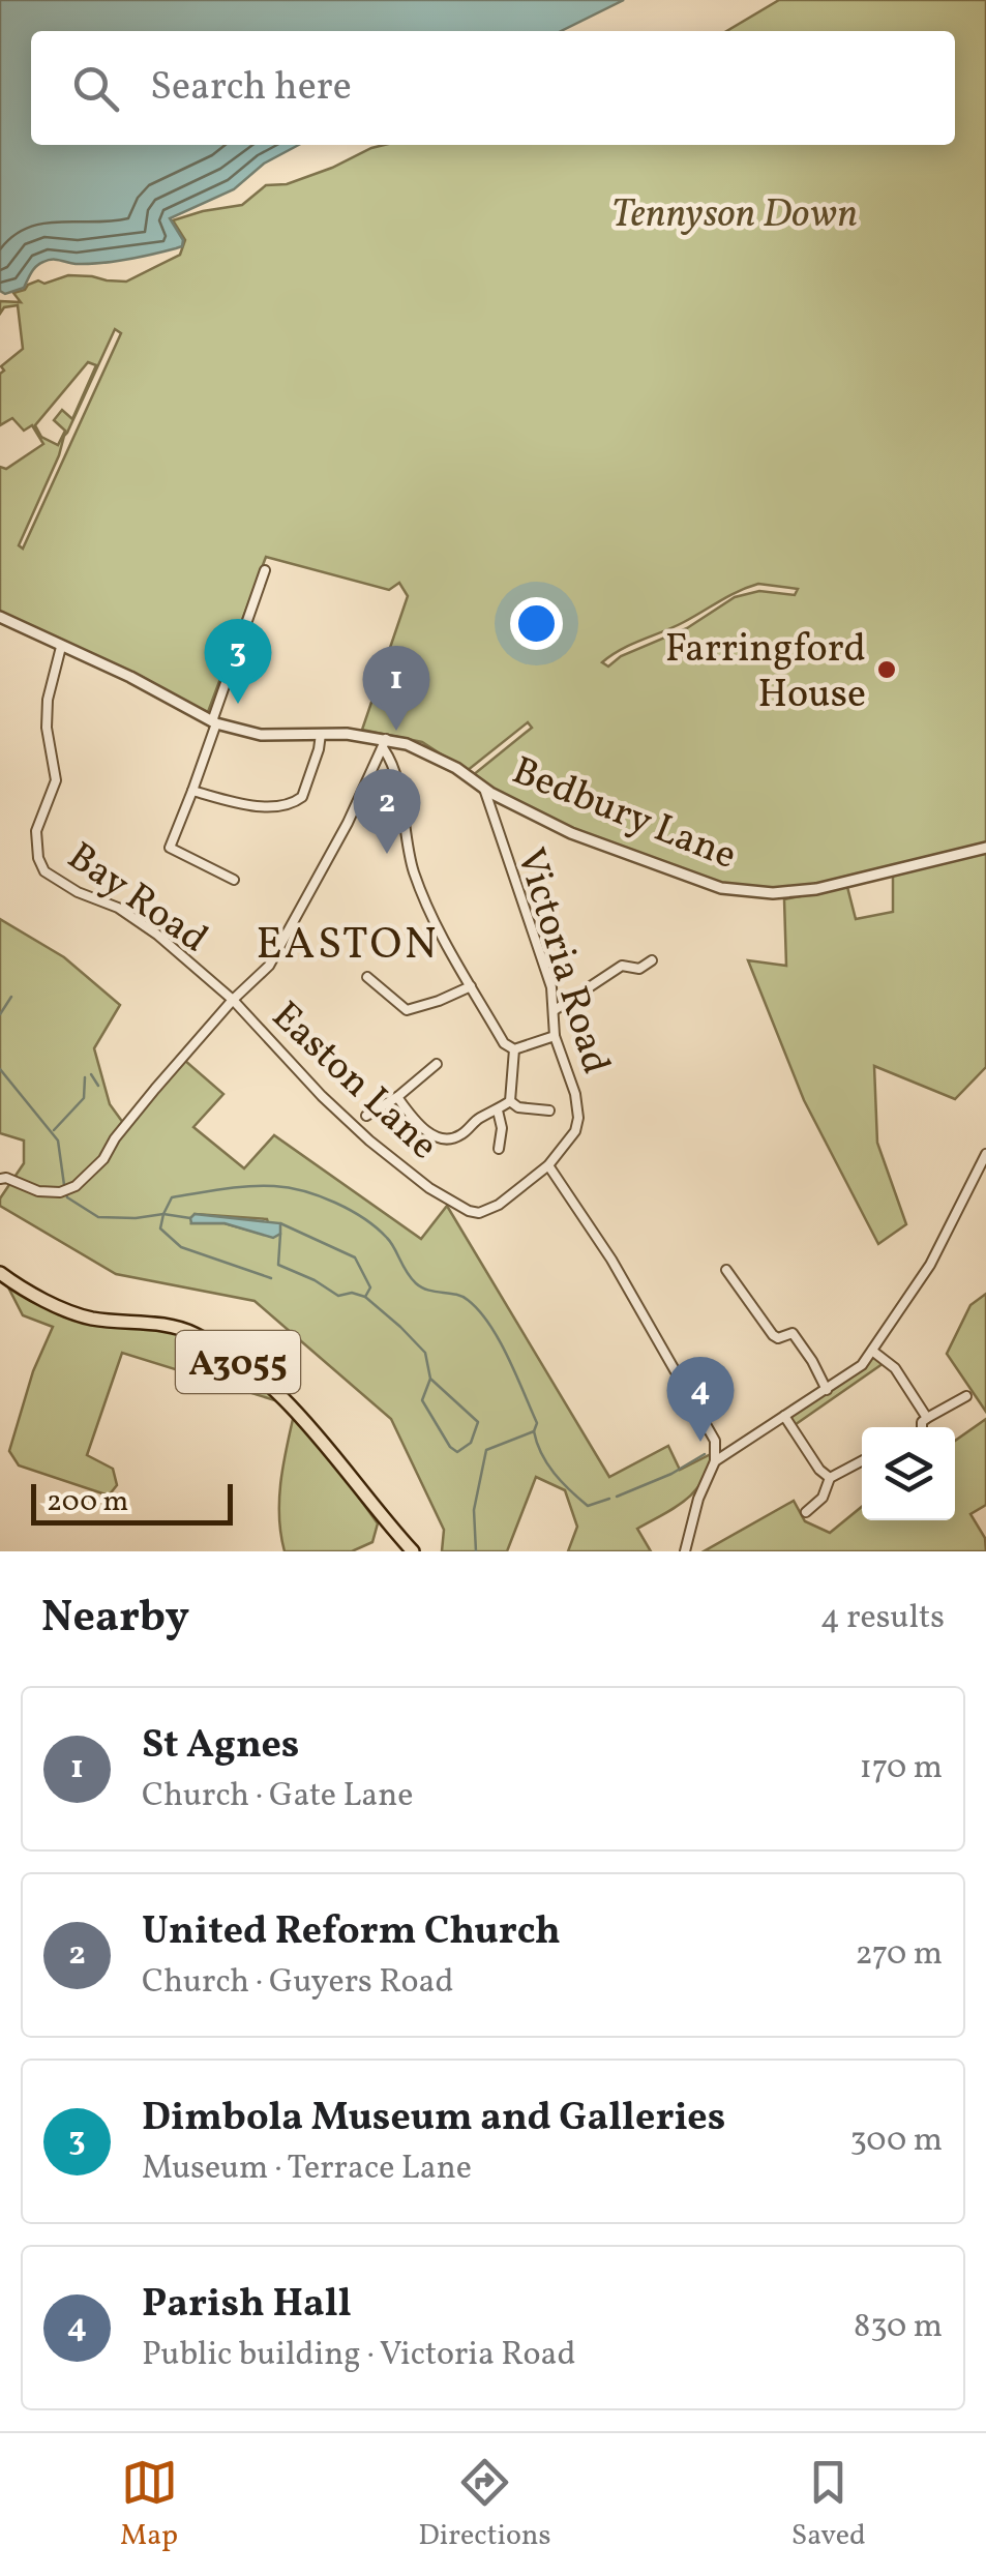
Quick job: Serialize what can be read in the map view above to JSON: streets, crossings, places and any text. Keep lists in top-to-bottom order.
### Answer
{
  "streets": {
    "main road": ["A3055"],
    "street": [
      "Bedbury Lane",
      "Bay Road",
      "Victoria Road",
      "Easton Lane"
    ]
  },
  "crossings": [
    ["Bedbury Lane", "Bay Road"],
    ["Bedbury Lane", "Victoria Road"],
    ["Bay Road", "Easton Lane"],
    ["Victoria Road", "Easton Lane"]
  ],
  "districts": ["EASTON"],
  "parks": ["Tennyson Down"],
  "places": ["Farringford House"],
  "scale_bar": "200 m",
  "page": {
    "search": "Search here",
    "pins": [
      "3",
      "1",
      "2",
      "4"
    ],
    "scale": "200 m",
    "heading": ["Nearby", "4 results"],
    "list": [
      {
        "mark": "1",
        "name": "St Agnes",
        "note": "Church · Gate Lane",
        "value": "170 m"
      },
      {
        "mark": "2",
        "name": "United Reform Church",
        "note": "Church · Guyers Road",
        "value": "270 m"
      },
      {
        "mark": "3",
        "name": "Dimbola Museum and Galleries",
        "note": "Museum · Terrace Lane",
        "value": "300 m"
      },
      {
        "mark": "4",
        "name": "Parish Hall",
        "note": "Public building · Victoria Road",
        "value": "830 m"
      }
    ],
    "nav": ["Map", "Directions", "Saved"]
  }
}
